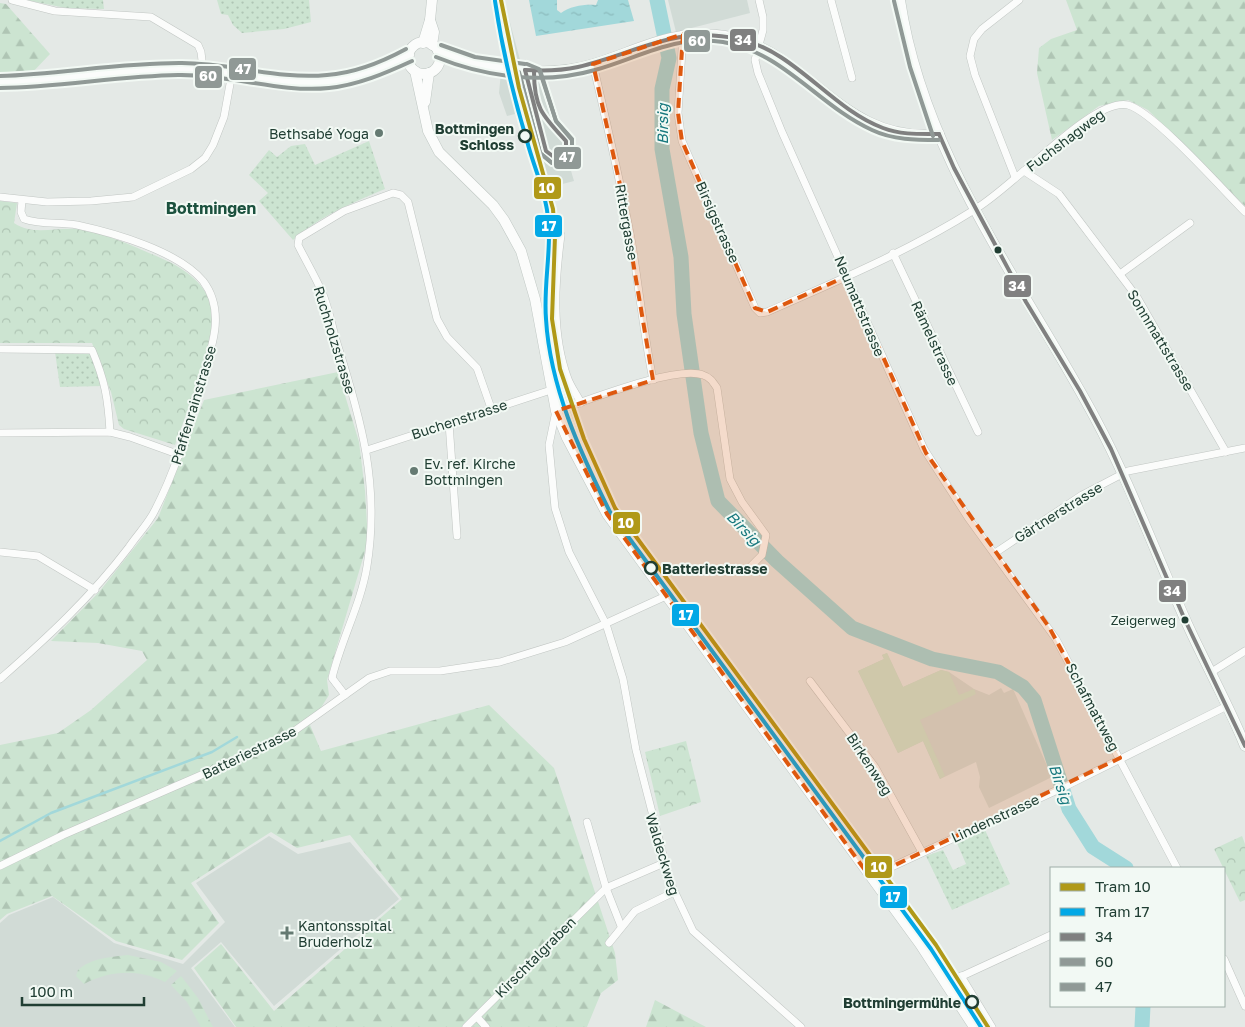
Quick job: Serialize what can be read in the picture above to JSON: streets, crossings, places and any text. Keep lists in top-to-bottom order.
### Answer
{
  "streets": {
    "street": [
      "Fuchshagweg",
      "Rittergasse",
      "Birsigstrasse",
      "Neumattstrasse",
      "Ruchholzstrasse",
      "Sonnmattstrasse",
      "Rämelstrasse",
      "Pfaffenrainstrasse",
      "Buchenstrasse",
      "Gärtnerstrasse",
      "Schafmattweg",
      "Batteriestrasse",
      "Birkenweg",
      "Lindenstrasse",
      "Waldeckweg",
      "Kirschtalgraben"
    ]
  },
  "crossings": [
    ["Fuchshagweg", "Birsigstrasse"],
    ["Fuchshagweg", "Sonnmattstrasse"],
    ["Fuchshagweg", "Rämelstrasse"],
    ["Birsigstrasse", "Neumattstrasse"],
    ["Birsigstrasse", "Rämelstrasse"],
    ["Neumattstrasse", "Gärtnerstrasse"],
    ["Neumattstrasse", "Schafmattweg"],
    ["Ruchholzstrasse", "Buchenstrasse"],
    ["Ruchholzstrasse", "Batteriestrasse"],
    ["Sonnmattstrasse", "Gärtnerstrasse"],
    ["Gärtnerstrasse", "Schafmattweg"],
    ["Schafmattweg", "Lindenstrasse"],
    ["Batteriestrasse", "Waldeckweg"],
    ["Birkenweg", "Lindenstrasse"],
    ["Waldeckweg", "Kirschtalgraben"]
  ],
  "districts": ["Bottmingen"],
  "water": ["Birsig"],
  "places": {
    "other": [
      "Bethsabé Yoga",
      "Bottmingen Schloss",
      "Ev. ref. Kirche Bottmingen",
      "Batteriestrasse",
      "Zeigerweg",
      "Bottmingermühle"
    ],
    "health": ["Kantonsspital Bruderholz"]
  },
  "lines": [
    "tram line 10",
    "tram line 17",
    "transit line 60",
    "transit line 34",
    "transit line 47"
  ],
  "legend": [
    "Tram 10",
    "Tram 17",
    "34",
    "60",
    "47"
  ],
  "scale_bar": "100 m"
}
